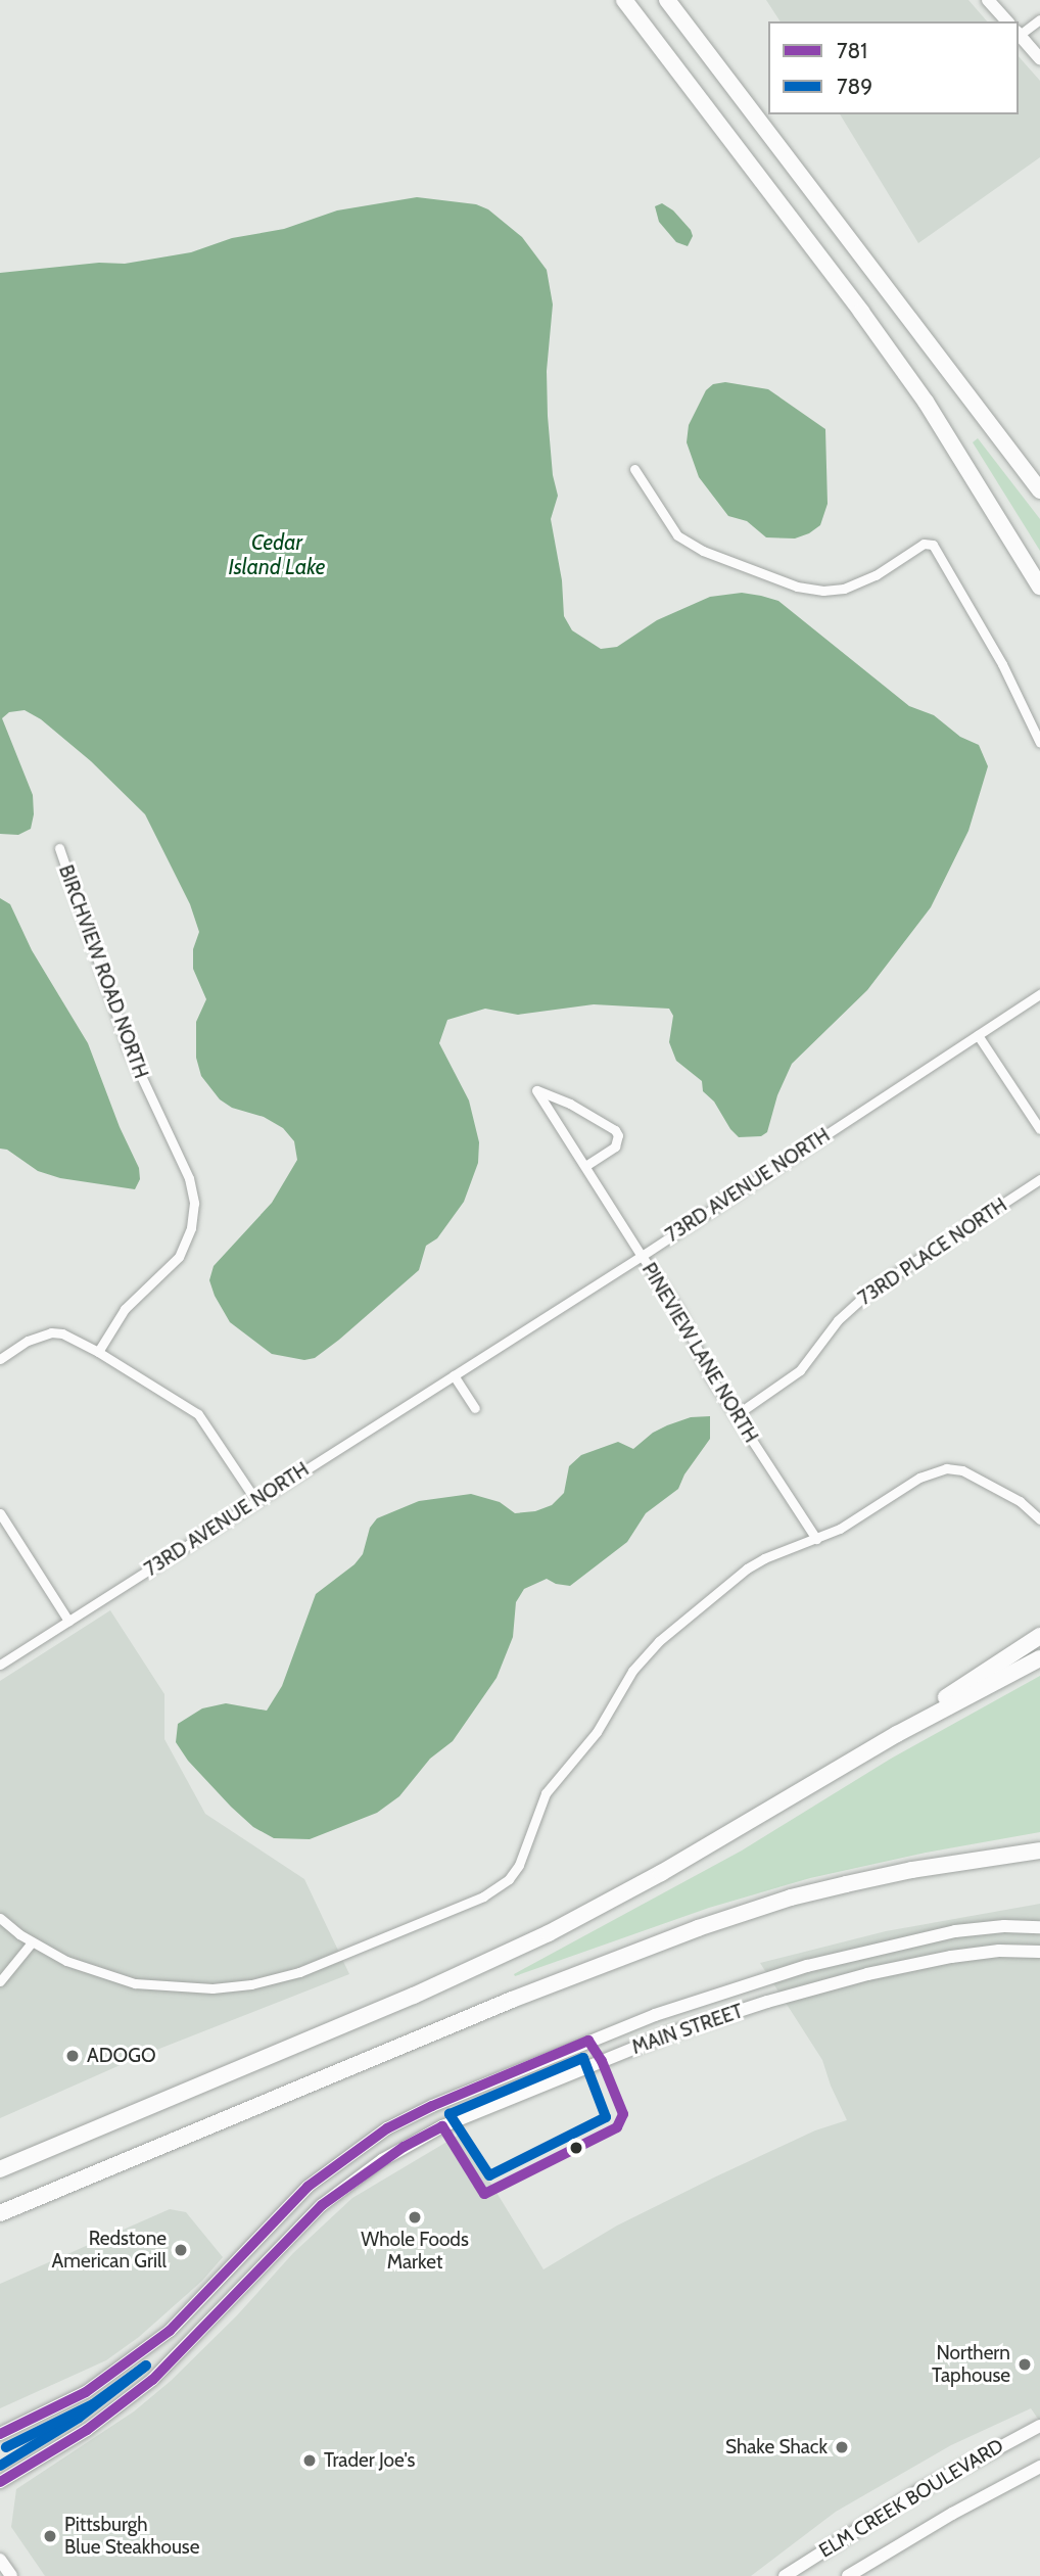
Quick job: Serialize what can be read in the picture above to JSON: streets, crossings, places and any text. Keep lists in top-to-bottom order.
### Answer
{
  "streets": {
    "street": [
      "BIRCHVIEW ROAD NORTH",
      "73RD AVENUE NORTH",
      "73RD PLACE NORTH",
      "PINEVIEW LANE NORTH",
      "MAIN STREET",
      "ELM CREEK BOULEVARD"
    ]
  },
  "crossings": [
    ["73RD AVENUE NORTH", "PINEVIEW LANE NORTH"],
    ["73RD PLACE NORTH", "PINEVIEW LANE NORTH"]
  ],
  "water": ["Cedar Island Lake"],
  "places": [
    "ADOGO",
    "Whole Foods Market",
    "Redstone American Grill",
    "Northern Taphouse",
    "Shake Shack",
    "Trader Joe's",
    "Pittsburgh Blue Steakhouse"
  ],
  "lines": ["transit line 781", "transit line 789"],
  "legend": ["781", "789"]
}
